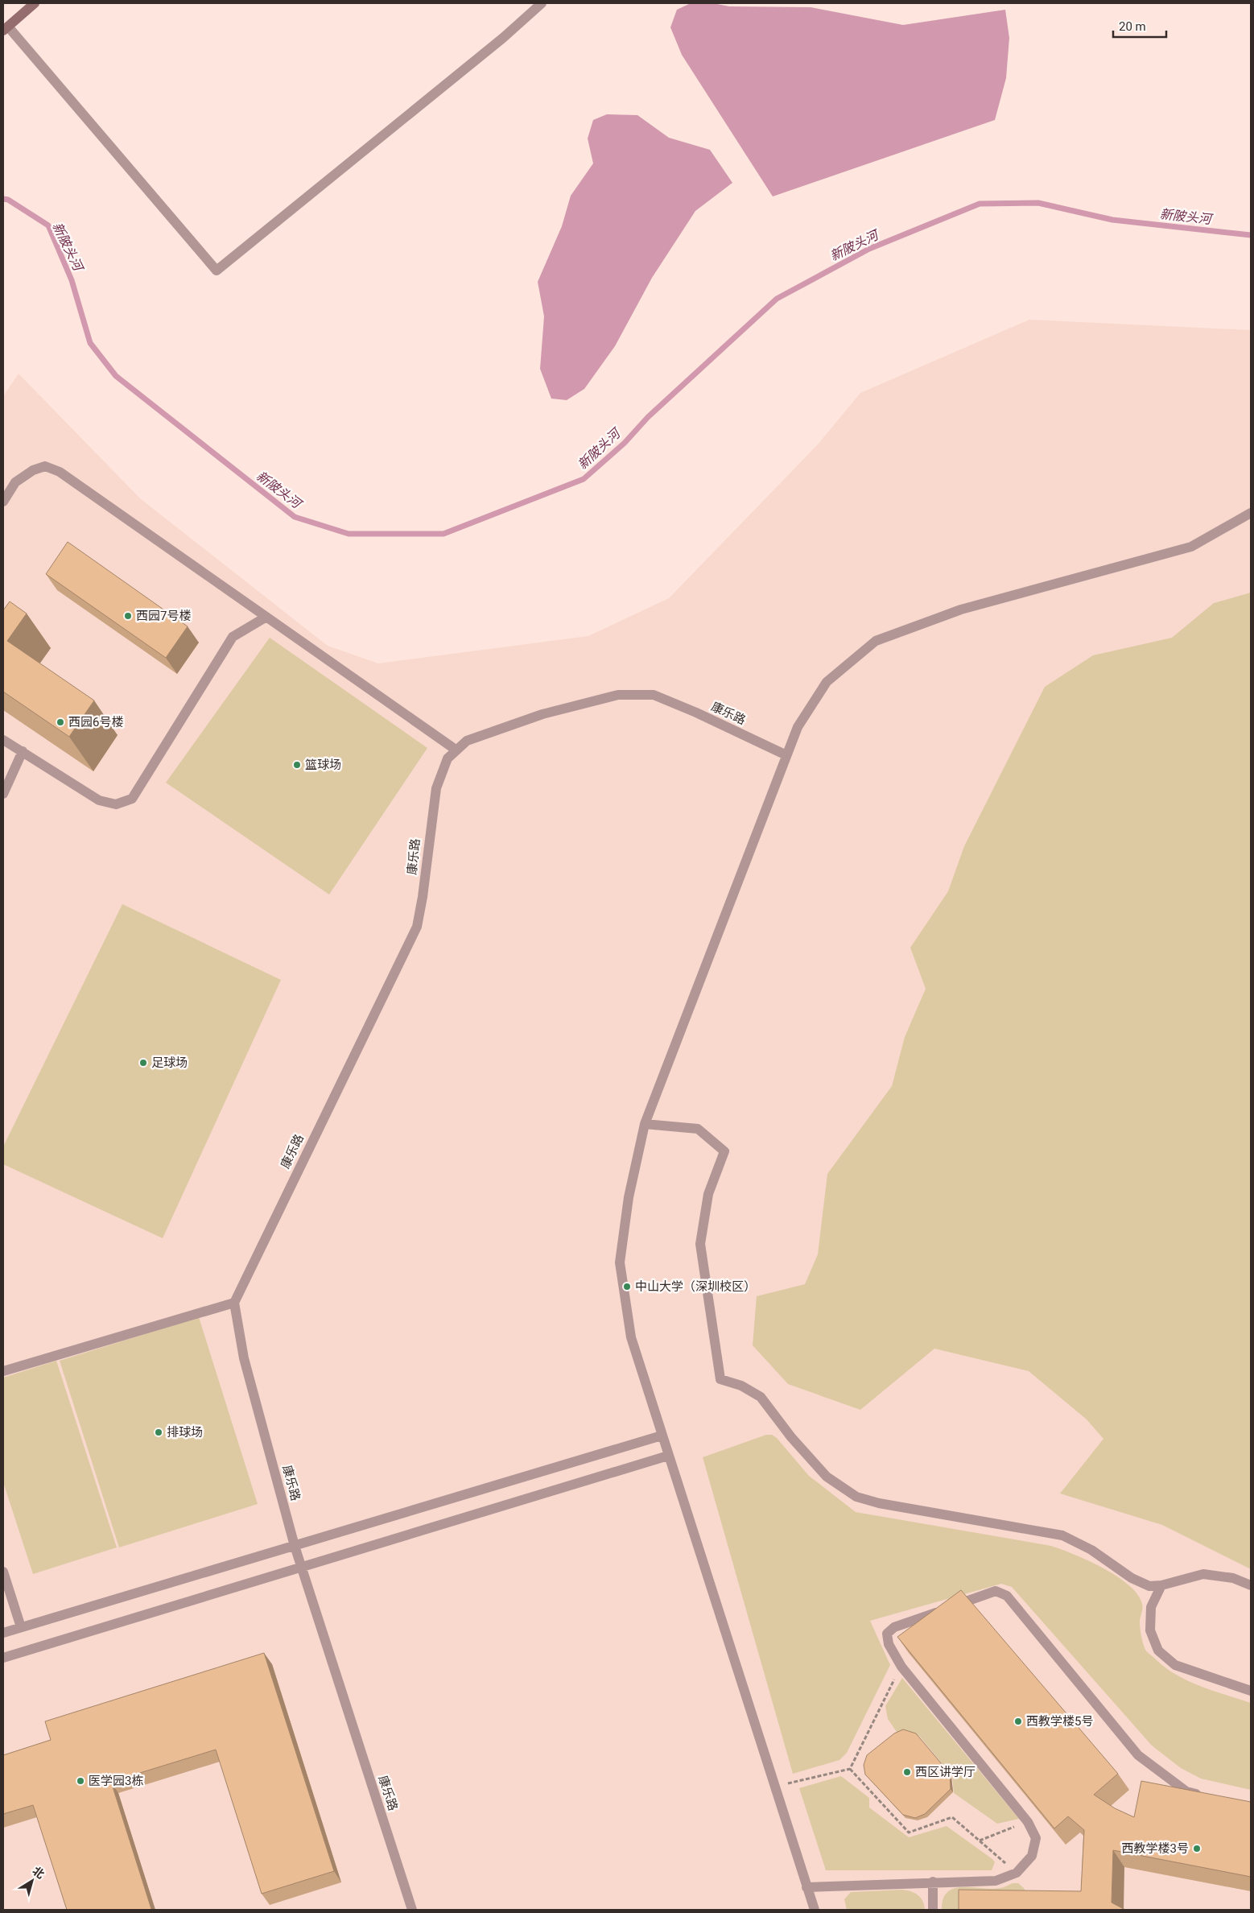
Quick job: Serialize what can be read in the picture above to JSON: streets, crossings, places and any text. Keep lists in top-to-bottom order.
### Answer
{
  "streets": {
    "street": ["康乐路"]
  },
  "water": ["新陂头河"],
  "places": [
    "西园7号楼",
    "西园6号楼",
    "篮球场",
    "足球场",
    "中山大学（深圳校区）",
    "排球场",
    "西教学楼5号",
    "西区讲学厅",
    "医学园3栋",
    "西教学楼3号"
  ],
  "scale_bar": "20 m",
  "north": "top right"
}
